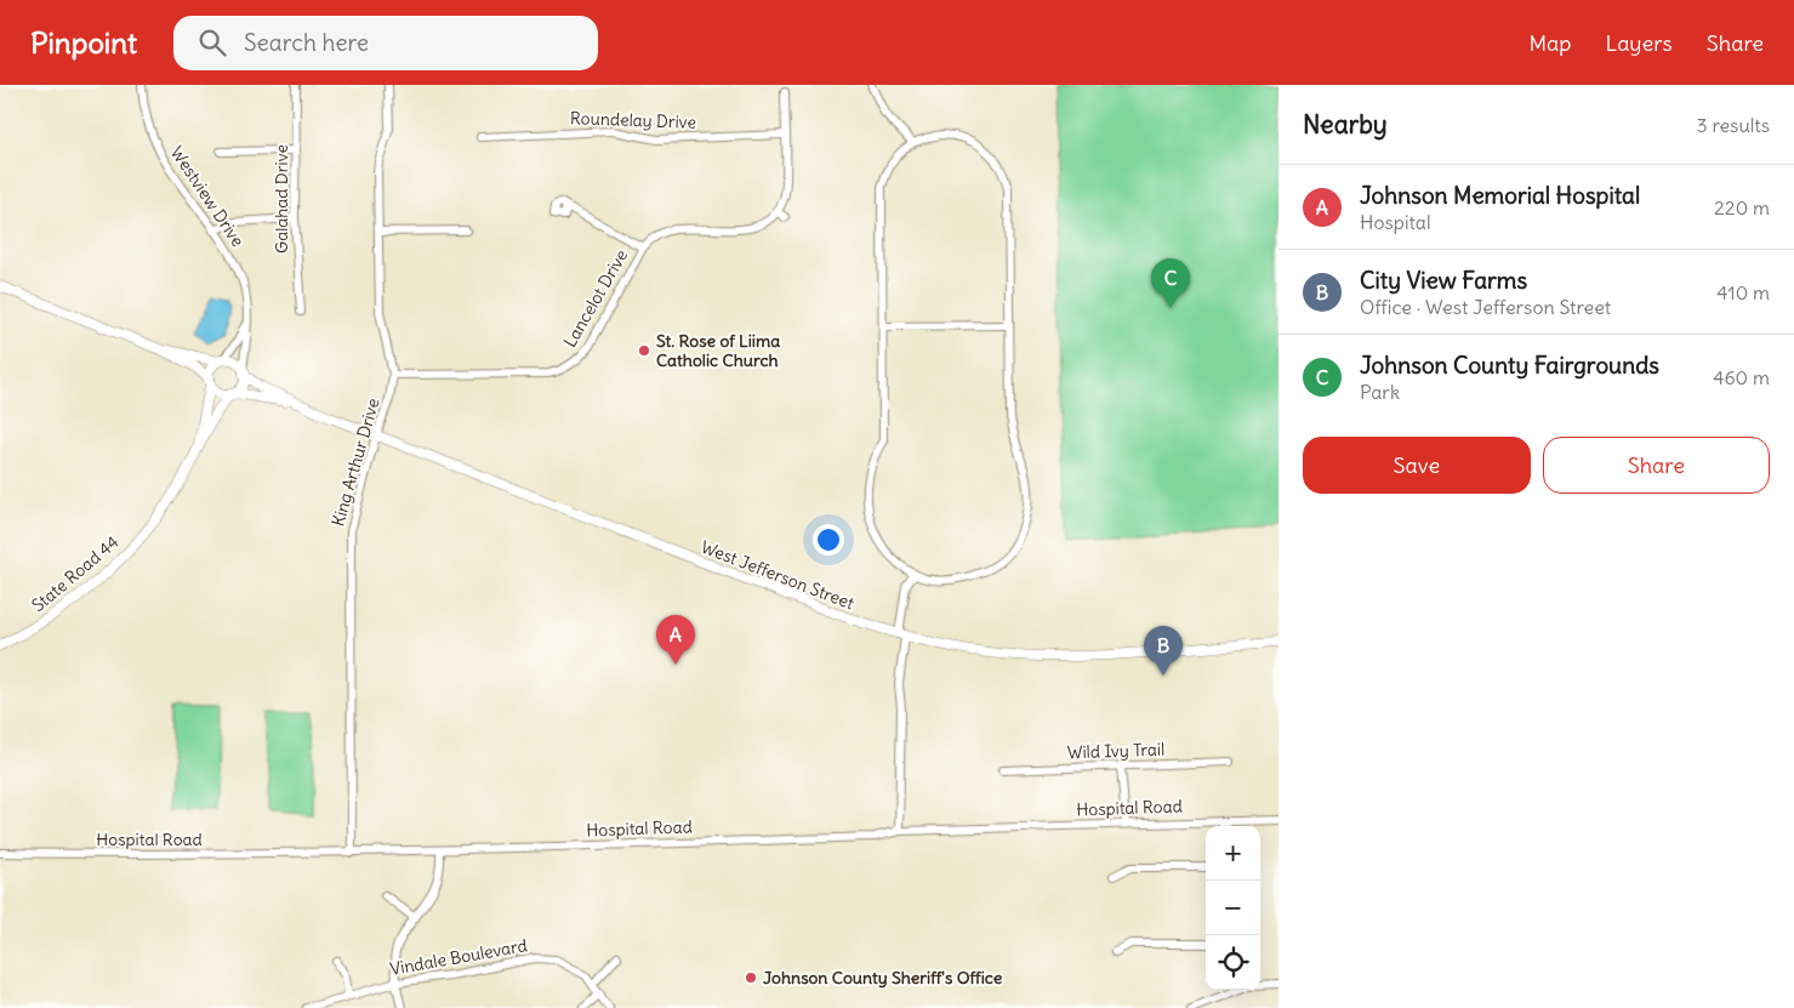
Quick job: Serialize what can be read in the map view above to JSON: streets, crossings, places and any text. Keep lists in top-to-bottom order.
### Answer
{
  "streets": {
    "main road": ["State Road 44", "West Jefferson Street"],
    "street": [
      "Roundelay Drive",
      "Westview Drive",
      "Galahad Drive",
      "Lancelot Drive",
      "King Arthur Drive",
      "Wild Ivy Trail",
      "Hospital Road",
      "Vindale Boulevard"
    ]
  },
  "crossings": [
    ["Westview Drive", "State Road 44"],
    ["Westview Drive", "West Jefferson Street"],
    ["Lancelot Drive", "King Arthur Drive"],
    ["King Arthur Drive", "West Jefferson Street"],
    ["King Arthur Drive", "Hospital Road"],
    ["State Road 44", "West Jefferson Street"]
  ],
  "places": ["St. Rose of Liima Catholic Church", "Johnson County Sheriff's Office"],
  "page": {
    "header": "Pinpoint",
    "search": "Search here",
    "nav": ["Map", "Layers", "Share"],
    "heading": ["Nearby", "3 results"],
    "list": [
      {
        "mark": "A",
        "name": "Johnson Memorial Hospital",
        "note": "Hospital",
        "value": "220 m"
      },
      {
        "mark": "B",
        "name": "City View Farms",
        "note": "Office · West Jefferson Street",
        "value": "410 m"
      },
      {
        "mark": "C",
        "name": "Johnson County Fairgrounds",
        "note": "Park",
        "value": "460 m"
      }
    ],
    "pins": ["C", "A", "B"],
    "buttons": ["Save", "Share"],
    "map_buttons": ["+", "−"]
  }
}
